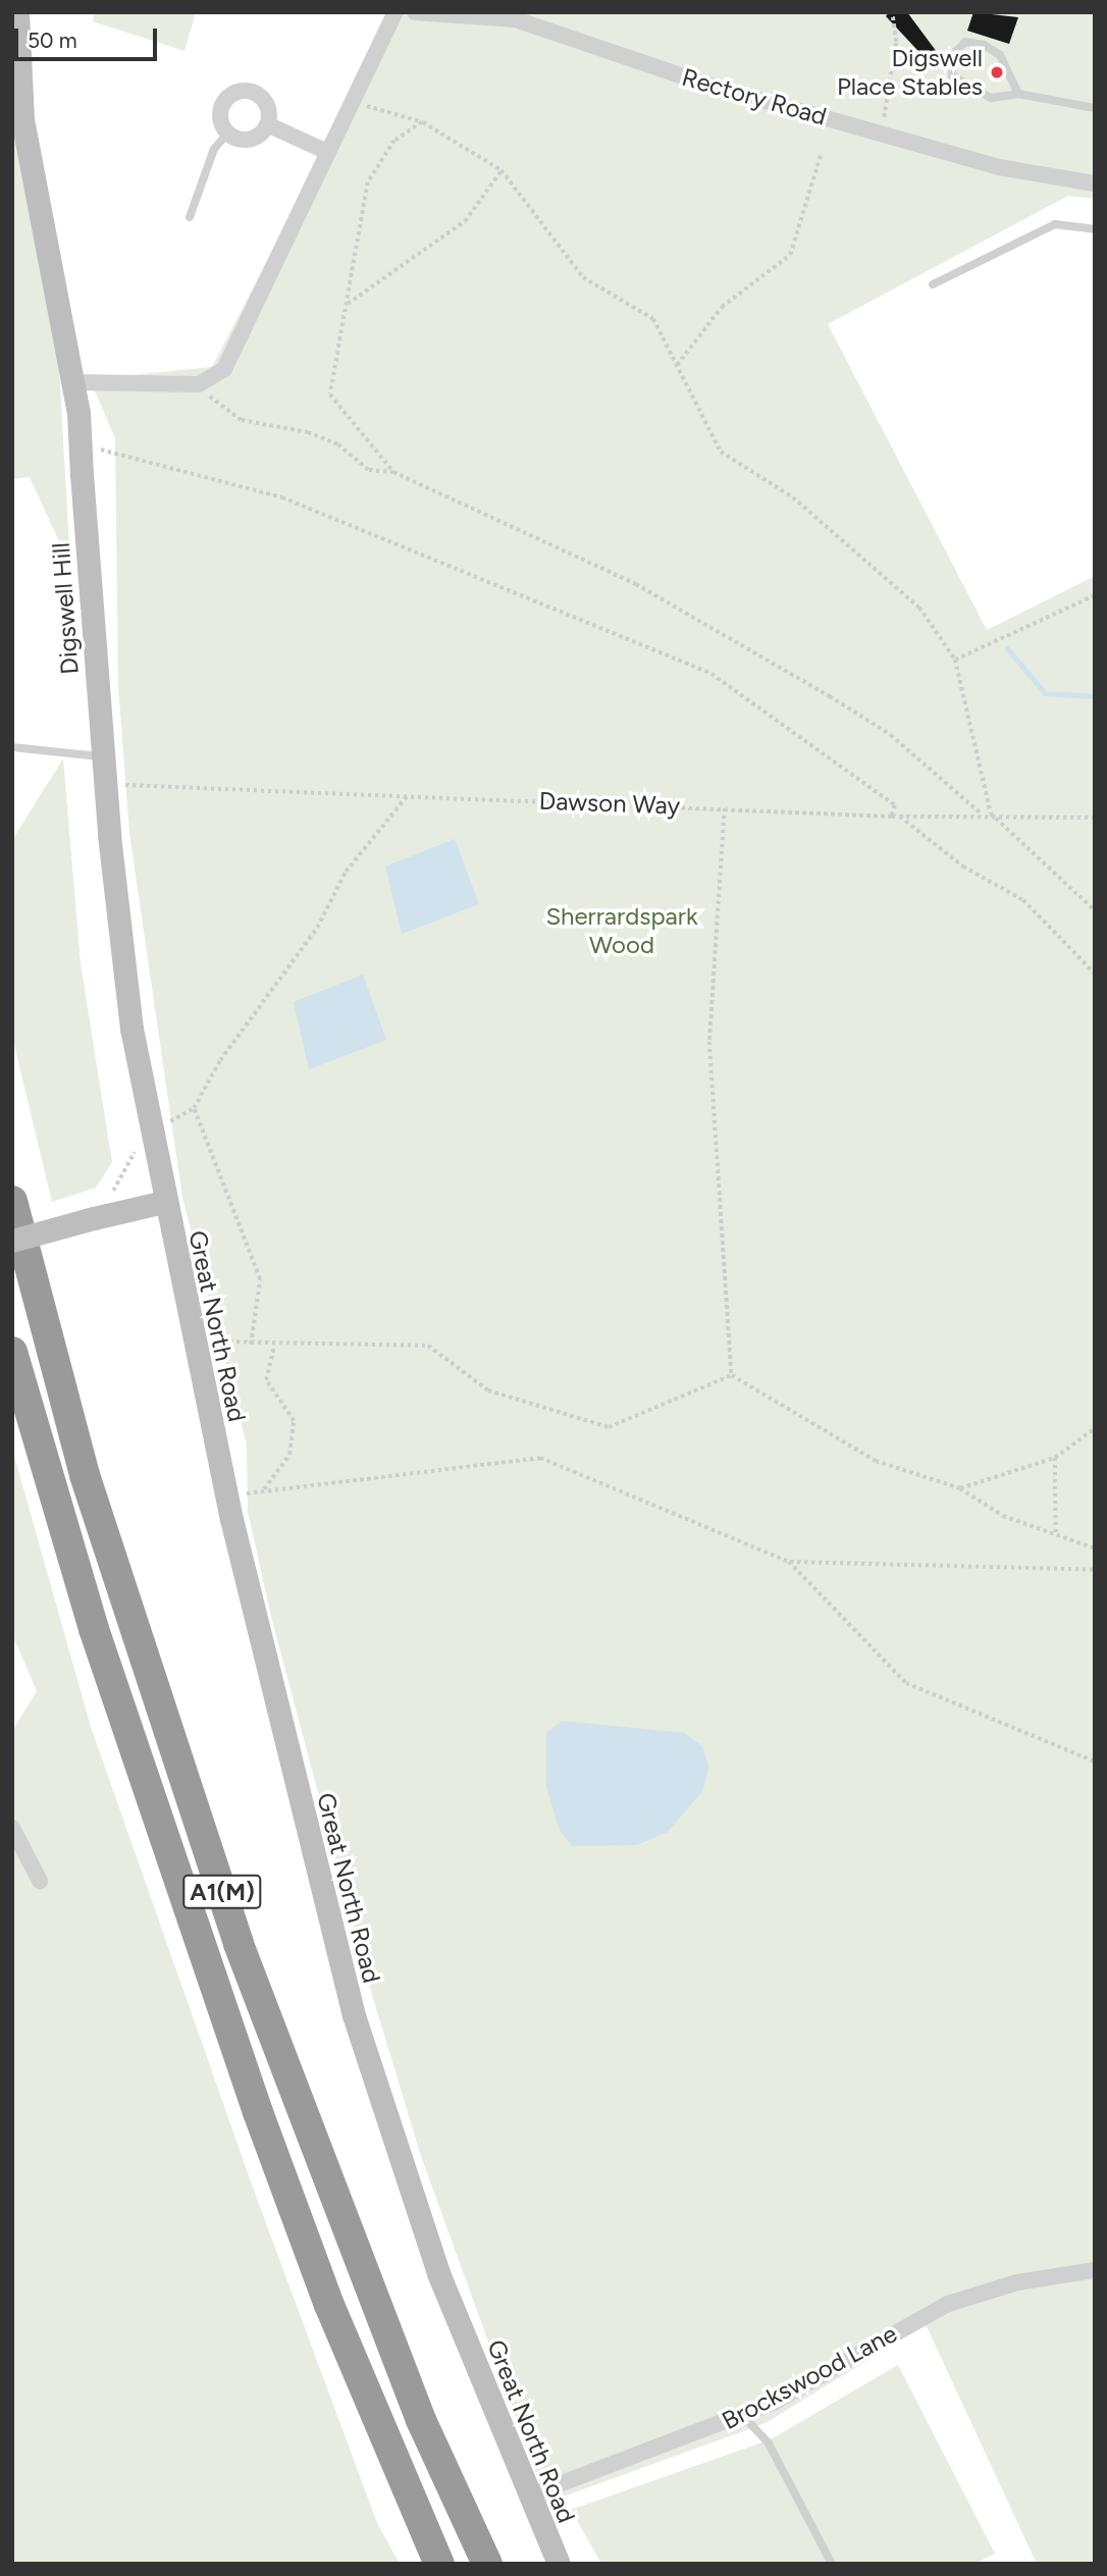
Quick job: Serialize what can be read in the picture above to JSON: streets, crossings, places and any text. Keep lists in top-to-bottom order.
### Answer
{
  "streets": {
    "highway": ["A1(M)"],
    "main road": ["Digswell Hill", "Great North Road"],
    "street": ["Rectory Road", "Brockswood Lane"],
    "path": ["Dawson Way"]
  },
  "crossings": [
    ["Digswell Hill", "Great North Road"],
    ["Great North Road", "Brockswood Lane"]
  ],
  "parks": ["Sherrardspark Wood"],
  "places": ["Digswell Place Stables"],
  "scale_bar": "50 m"
}
